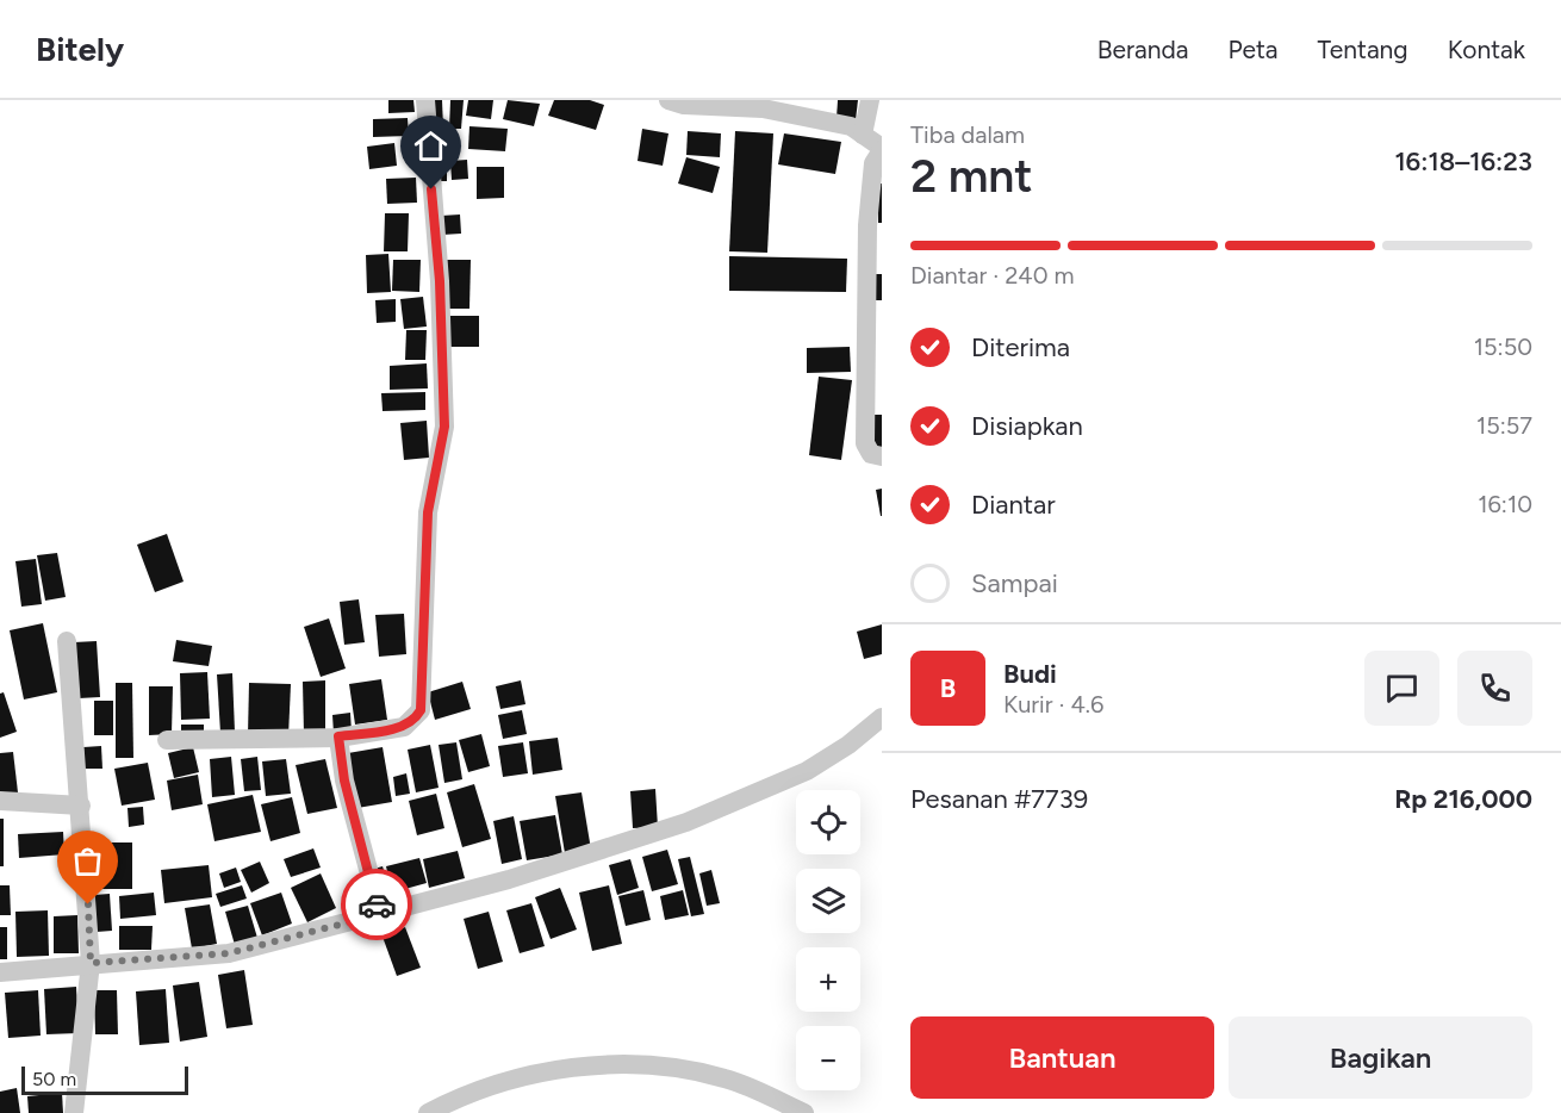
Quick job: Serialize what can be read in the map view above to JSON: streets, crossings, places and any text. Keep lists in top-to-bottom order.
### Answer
{
  "scale_bar": "50 m",
  "page": {
    "header": "Bitely",
    "nav": [
      "Beranda",
      "Peta",
      "Tentang",
      "Kontak"
    ],
    "heading": ["2 mnt", "Tiba dalam", "16:18–16:23"],
    "panel": [
      "Budi",
      "Kurir · 4.6",
      "Pesanan #7739",
      "Rp 216,000"
    ],
    "bar": "Diantar · 240 m",
    "list": [
      ["Diterima", "15:50"],
      ["Disiapkan", "15:57"],
      ["Diantar", "16:10"],
      "Sampai"
    ],
    "round": "B",
    "map_buttons": ["+", "−"],
    "buttons": ["Bantuan", "Bagikan"],
    "scale": "50 m"
  }
}
